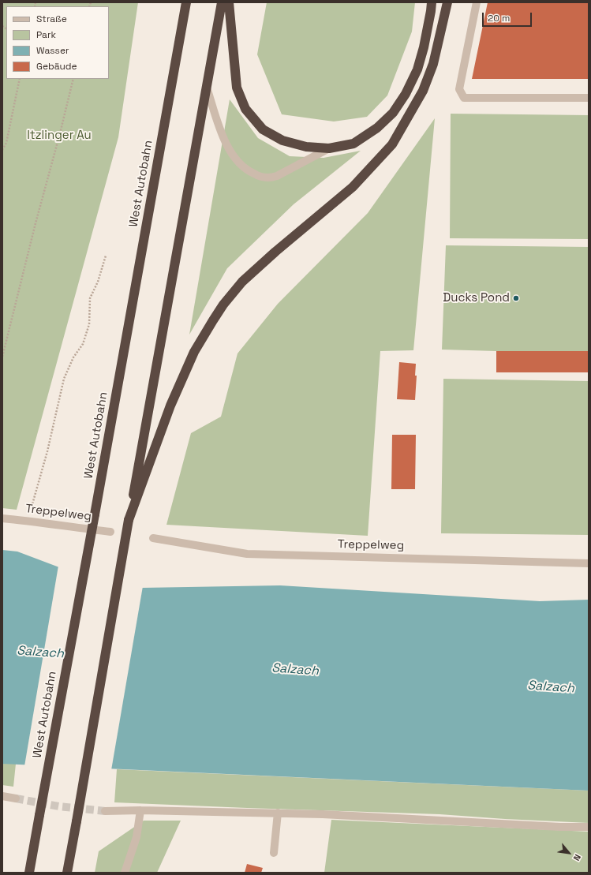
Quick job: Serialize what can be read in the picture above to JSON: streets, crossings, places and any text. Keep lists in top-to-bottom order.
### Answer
{
  "streets": {
    "highway": ["West Autobahn"],
    "lane": ["Treppelweg"]
  },
  "water": ["Salzach"],
  "parks": ["Itzlinger Au"],
  "places": ["Ducks Pond"],
  "legend": [
    "Straße",
    "Park",
    "Wasser",
    "Gebäude"
  ],
  "scale_bar": "20 m",
  "north": "bottom right"
}
